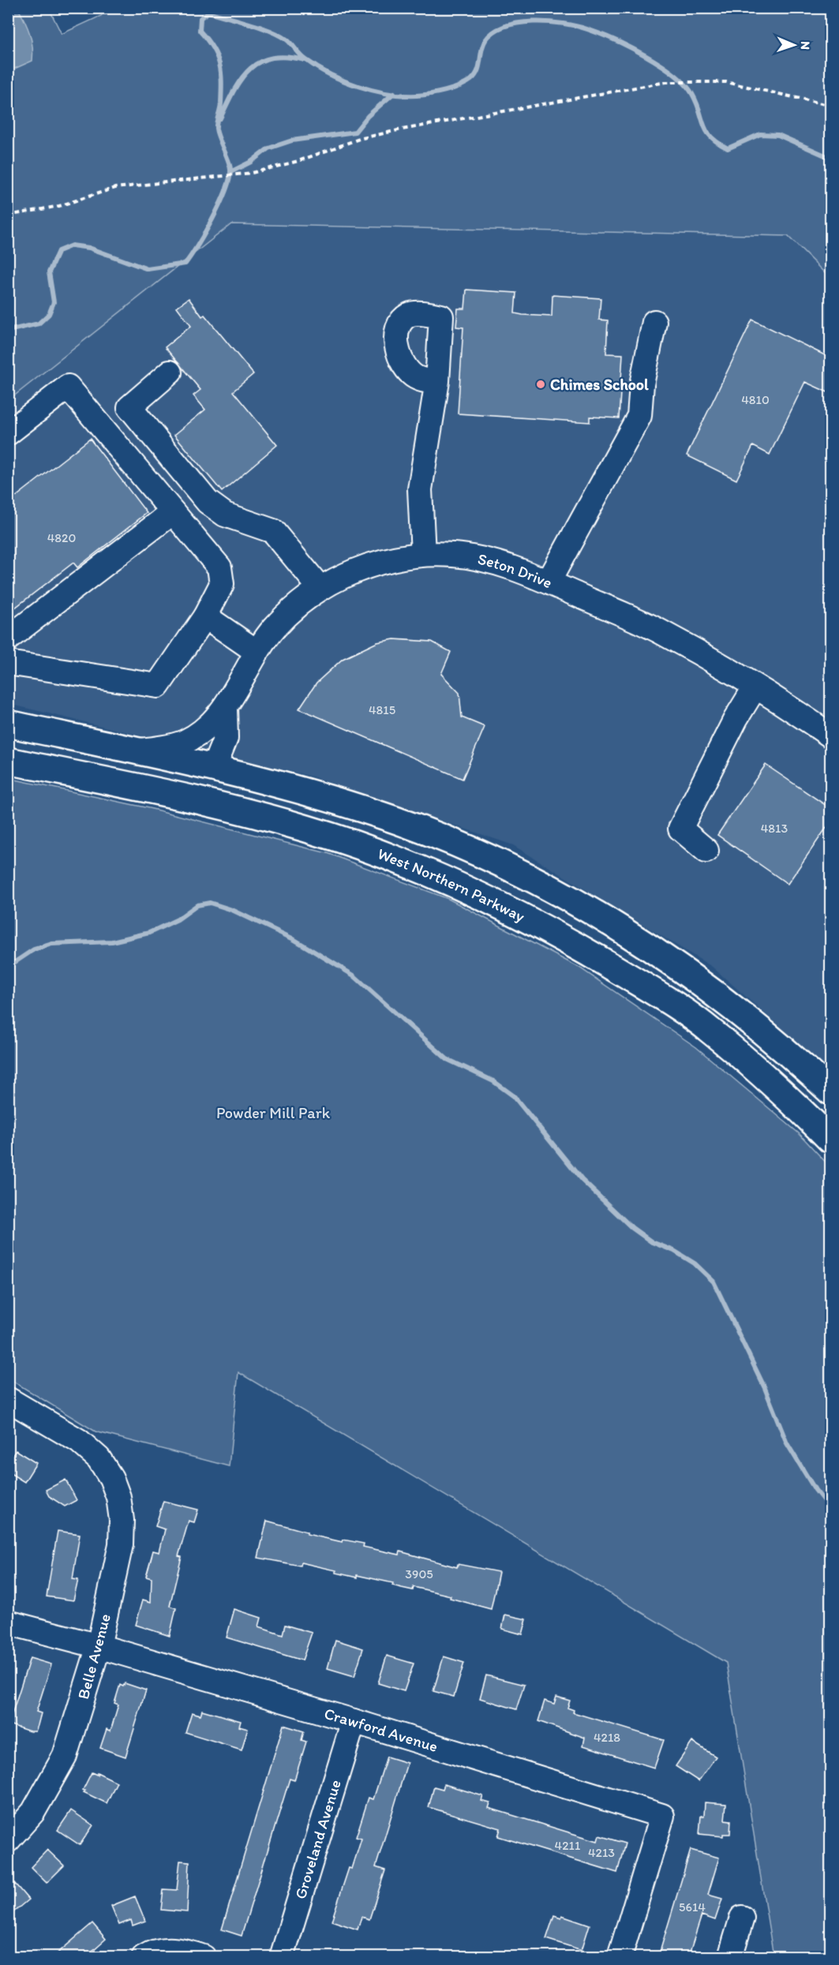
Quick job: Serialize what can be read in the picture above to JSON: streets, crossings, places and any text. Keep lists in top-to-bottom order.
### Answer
{
  "streets": {
    "main road": ["West Northern Parkway"],
    "street": [
      "Seton Drive",
      "Belle Avenue",
      "Crawford Avenue",
      "Groveland Avenue"
    ]
  },
  "crossings": [
    ["Belle Avenue", "Crawford Avenue"],
    ["Crawford Avenue", "Groveland Avenue"]
  ],
  "parks": ["Powder Mill Park"],
  "places": ["Chimes School"],
  "house_numbers": [
    "4810",
    "4820",
    "4815",
    "4813",
    "3905",
    "4218",
    "4211",
    "4213",
    "5614"
  ],
  "north": "right"
}
